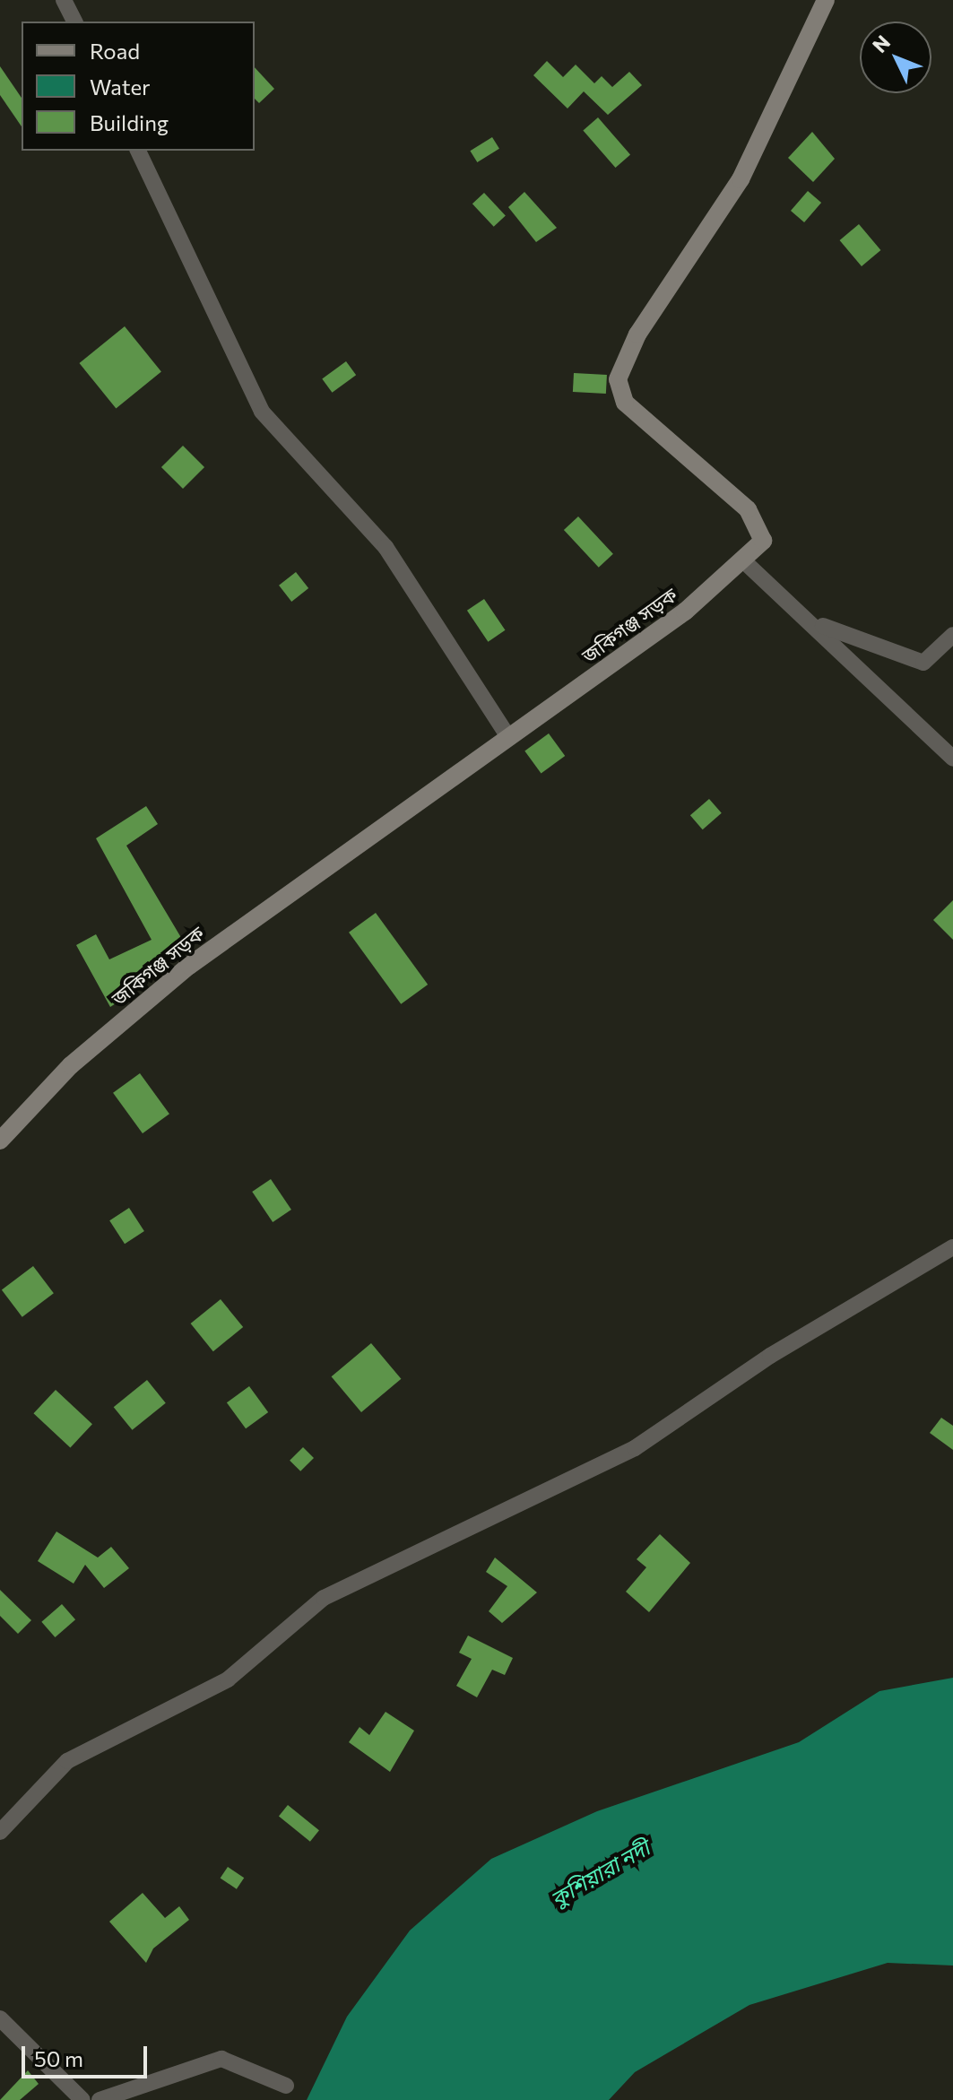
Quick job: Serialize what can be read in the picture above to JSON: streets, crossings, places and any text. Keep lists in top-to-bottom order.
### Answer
{
  "streets": {
    "main road": ["জকিগঞ্জ সড়ক"]
  },
  "water": ["কুশিয়ারা নদী"],
  "legend": ["Road", "Water", "Building"],
  "scale_bar": "50 m",
  "north": "top left"
}
